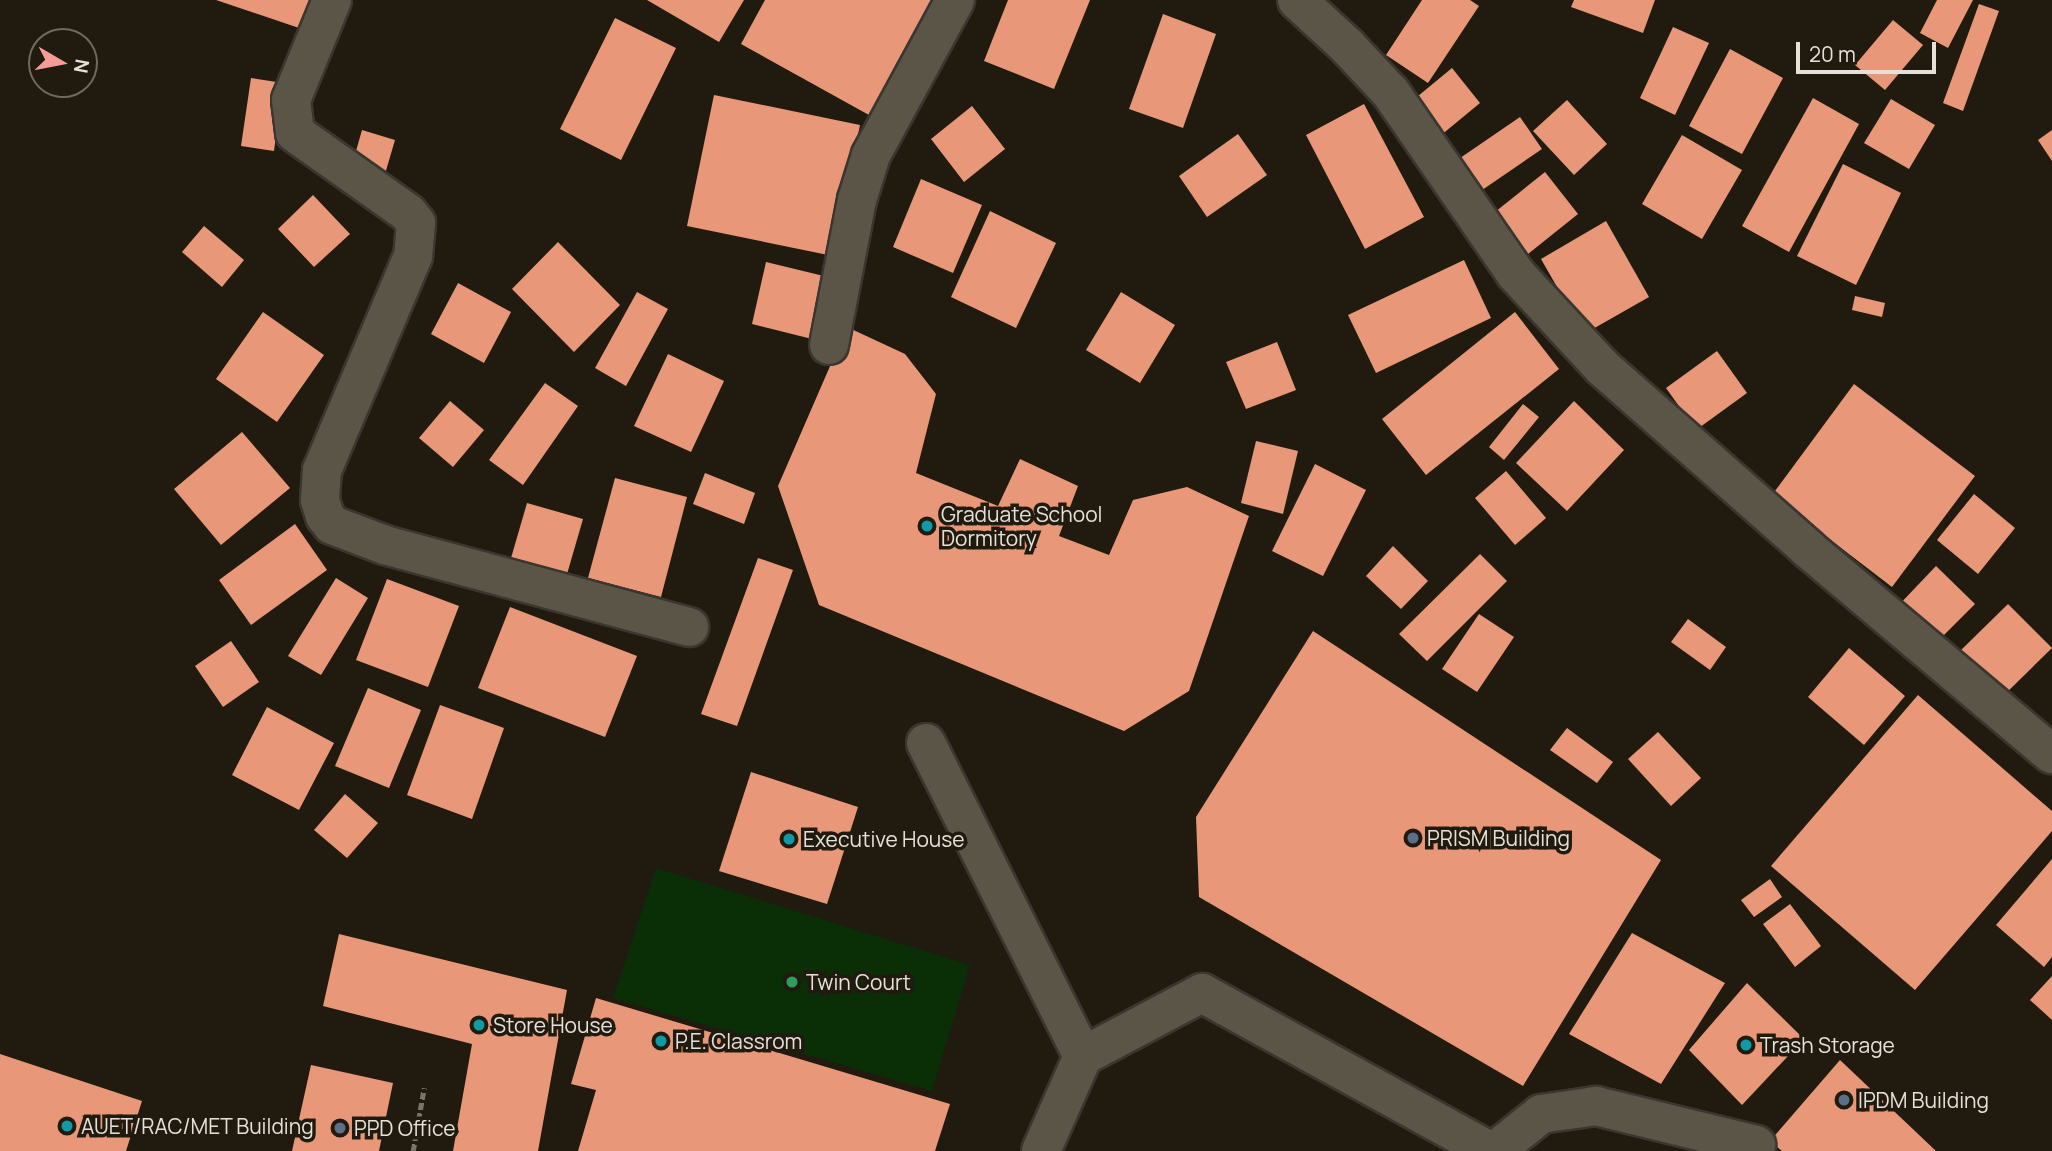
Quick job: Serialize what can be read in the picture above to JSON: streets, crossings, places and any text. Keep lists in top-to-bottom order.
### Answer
{
  "places": [
    "Graduate School Dormitory",
    "PRISM Building",
    "Executive House",
    "Twin Court",
    "Store House",
    "P.E. Classrom",
    "Trash Storage",
    "IPDM Building",
    "AUET/RAC/MET Building",
    "PPD Office"
  ],
  "scale_bar": "20 m",
  "north": "right"
}
